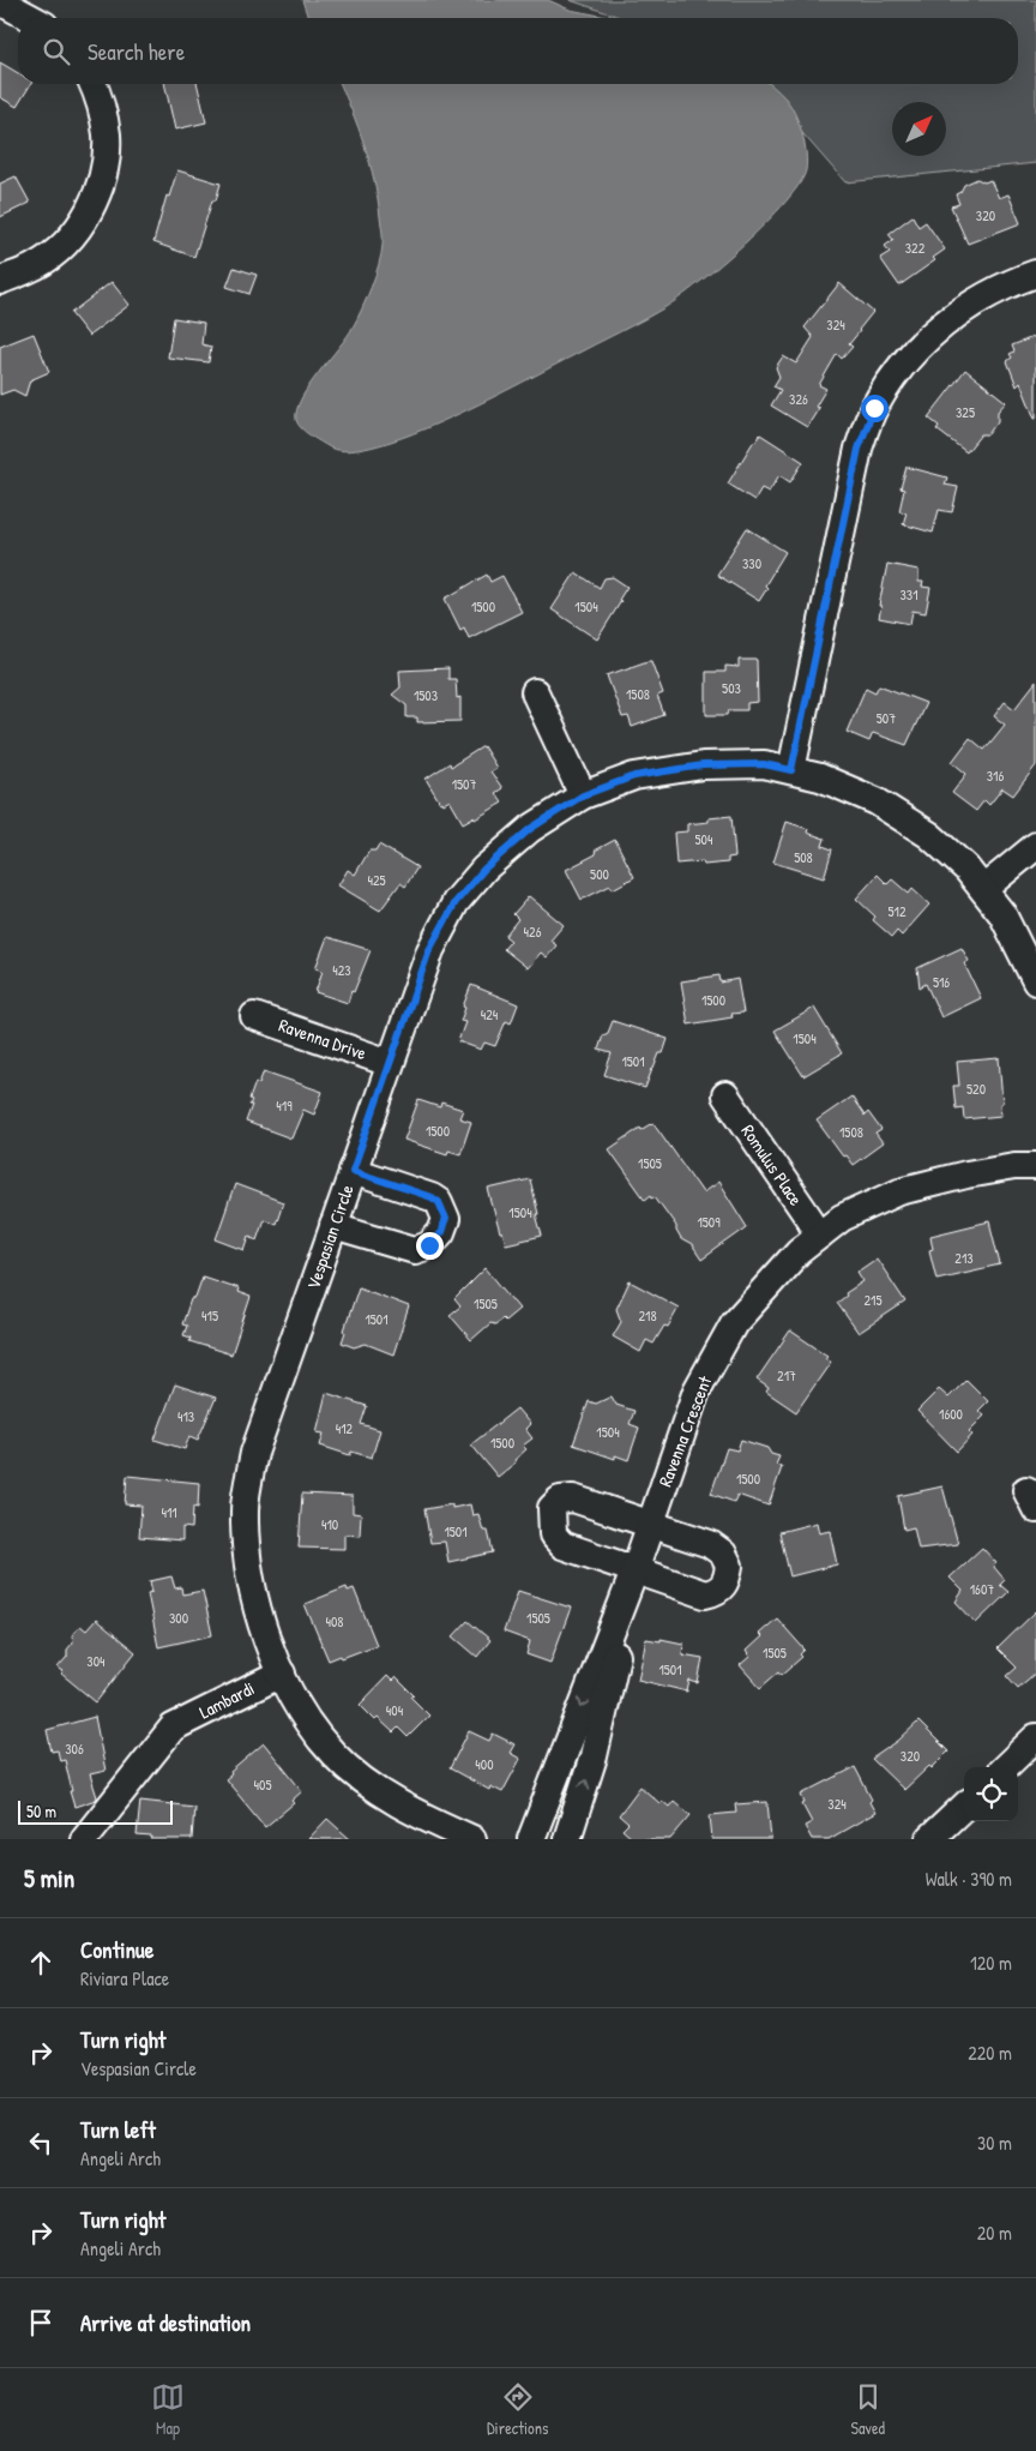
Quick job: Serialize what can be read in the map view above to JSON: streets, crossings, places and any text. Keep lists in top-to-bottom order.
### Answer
{
  "streets": {
    "street": [
      "Ravenna Drive",
      "Romulus Place",
      "Vespasian Circle",
      "Ravenna Crescent",
      "Lambardi"
    ]
  },
  "crossings": [
    ["Ravenna Drive", "Vespasian Circle"],
    ["Romulus Place", "Ravenna Crescent"],
    ["Vespasian Circle", "Lambardi"]
  ],
  "house_numbers": [
    "320",
    "322",
    "324",
    "326",
    "325",
    "330",
    "331",
    "1500",
    "1504",
    "503",
    "1508",
    "1503",
    "507",
    "316",
    "1507",
    "504",
    "508",
    "500",
    "425",
    "512",
    "426",
    "423",
    "516",
    "1500",
    "424",
    "1504",
    "1501",
    "520",
    "419",
    "1500",
    "1508",
    "1505",
    "1504",
    "1509",
    "213",
    "215",
    "1505",
    "415",
    "218",
    "1501",
    "217",
    "1600",
    "413",
    "412",
    "1504",
    "1500",
    "1500",
    "411",
    "410",
    "1501",
    "1607",
    "300",
    "1505",
    "408",
    "1505",
    "304",
    "1501",
    "404",
    "306",
    "320",
    "400",
    "405",
    "324"
  ],
  "scale_bar": "50 m",
  "north": "top right",
  "page": {
    "search": "Search here",
    "scale": "50 m",
    "heading": ["5 min", "Walk · 390 m"],
    "list": [
      ["Continue", "Riviara Place", "120 m"],
      ["Turn right", "Vespasian Circle", "220 m"],
      ["Turn left", "Angeli Arch", "30 m"],
      ["Turn right", "Angeli Arch", "20 m"],
      "Arrive at destination"
    ],
    "nav": ["Map", "Directions", "Saved"]
  }
}
